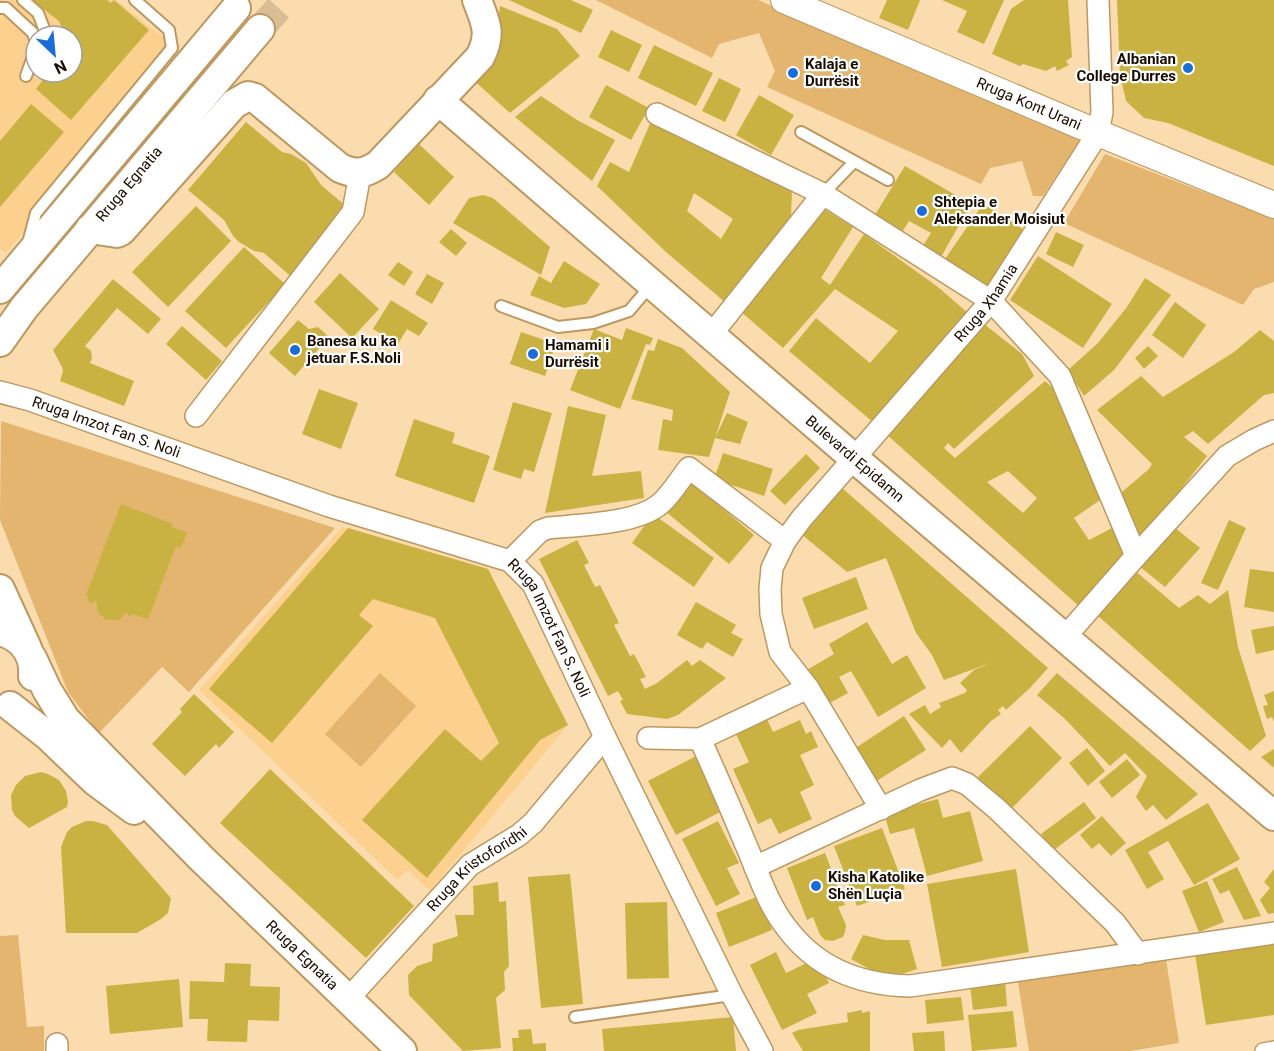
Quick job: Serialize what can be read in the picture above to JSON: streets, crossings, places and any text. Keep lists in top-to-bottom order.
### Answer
{
  "streets": {
    "main road": ["Rruga Egnatia", "Bulevardi Epidamn"],
    "street": [
      "Rruga Kont Urani",
      "Rruga Xhamia",
      "Rruga Imzot Fan S. Noli",
      "Rruga Kristoforidhi"
    ]
  },
  "crossings": [
    ["Rruga Kont Urani", "Rruga Xhamia"],
    ["Rruga Egnatia", "Rruga Kristoforidhi"],
    ["Rruga Xhamia", "Bulevardi Epidamn"],
    ["Rruga Imzot Fan S. Noli", "Rruga Kristoforidhi"]
  ],
  "places": [
    "Albanian College Durres",
    "Kalaja e Durrësit",
    "Shtepia e Aleksander Moisiut",
    "Banesa ku ka jetuar F.S.Noli",
    "Hamami i Durrësit",
    "Kisha Katolike Shën Luçia"
  ],
  "north": "bottom right"
}
